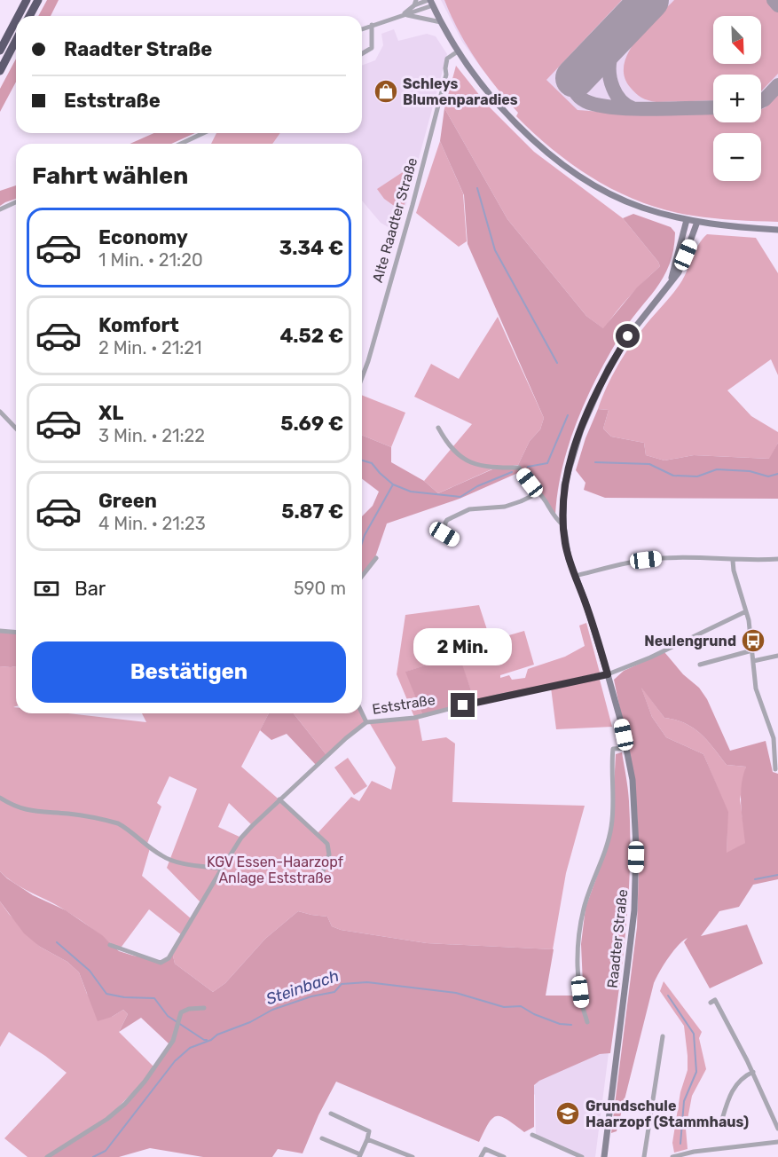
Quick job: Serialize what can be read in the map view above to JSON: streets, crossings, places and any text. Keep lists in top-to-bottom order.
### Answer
{
  "streets": {
    "main road": ["Raadter Straße"],
    "street": ["Alte Raadter Straße", "Eststraße"]
  },
  "crossings": [
    ["Eststraße", "Raadter Straße"]
  ],
  "water": ["Steinbach"],
  "parks": ["KGV Essen-Haarzopf Anlage Eststraße"],
  "places": {
    "shop": ["Schleys Blumenparadies"],
    "bus stop": ["Neulengrund"],
    "school or university": ["Grundschule Haarzopf (Stammhaus)"]
  },
  "north": "bottom right",
  "page": {
    "map_buttons": ["+", "−"],
    "banner": ["Raadter Straße", "Eststraße"],
    "heading": "Fahrt wählen",
    "list": [
      {
        "name": "Economy",
        "note": "1 Min. · 21:20",
        "value": "3.34 €"
      },
      {
        "name": "Komfort",
        "note": "2 Min. · 21:21",
        "value": "4.52 €"
      },
      {
        "name": "XL",
        "note": "3 Min. · 21:22",
        "value": "5.69 €"
      },
      {
        "name": "Green",
        "note": "4 Min. · 21:23",
        "value": "5.87 €"
      }
    ],
    "pay": ["Bar", "590 m"],
    "bubble": "2 Min.",
    "buttons": "Bestätigen"
  }
}
